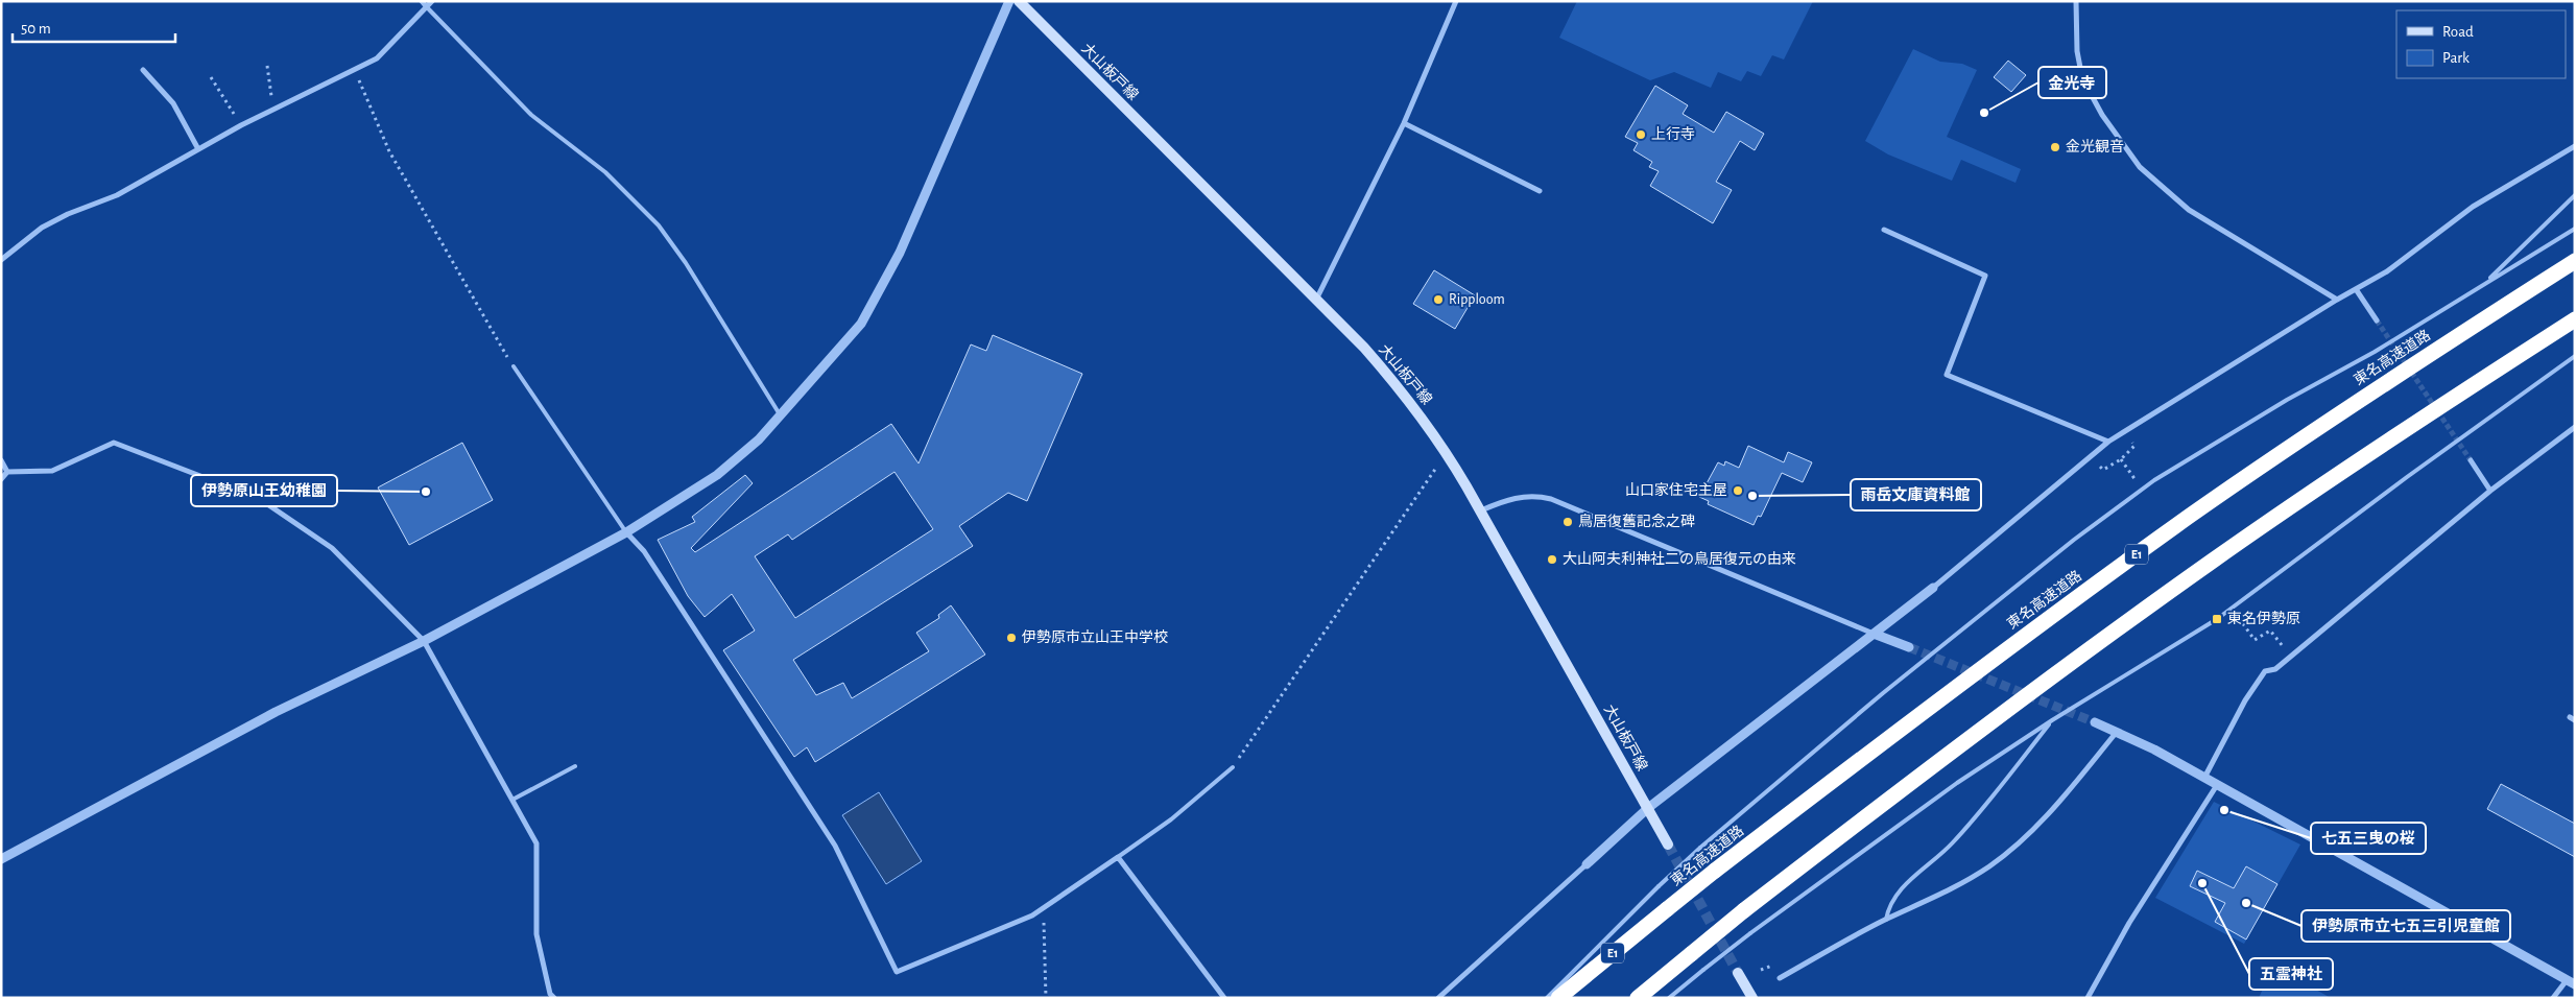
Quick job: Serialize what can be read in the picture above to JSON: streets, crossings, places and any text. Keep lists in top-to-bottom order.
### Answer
{
  "streets": {
    "highway": ["東名高速道路", "E1"],
    "main road": ["大山板戸線"]
  },
  "places": {
    "other": [
      "金光寺",
      "上行寺",
      "金光観音",
      "Ripploom",
      "山口家住宅主屋",
      "伊勢原山王幼稚園",
      "雨岳文庫資料館",
      "鳥居復舊記念之碑",
      "大山阿夫利神社二の鳥居復元の由来",
      "伊勢原市立山王中学校",
      "七五三曳の桜",
      "五霊神社",
      "伊勢原市立七五三引児童館"
    ],
    "transit": ["東名伊勢原"]
  },
  "legend": ["Road", "Park"],
  "scale_bar": "50 m"
}
